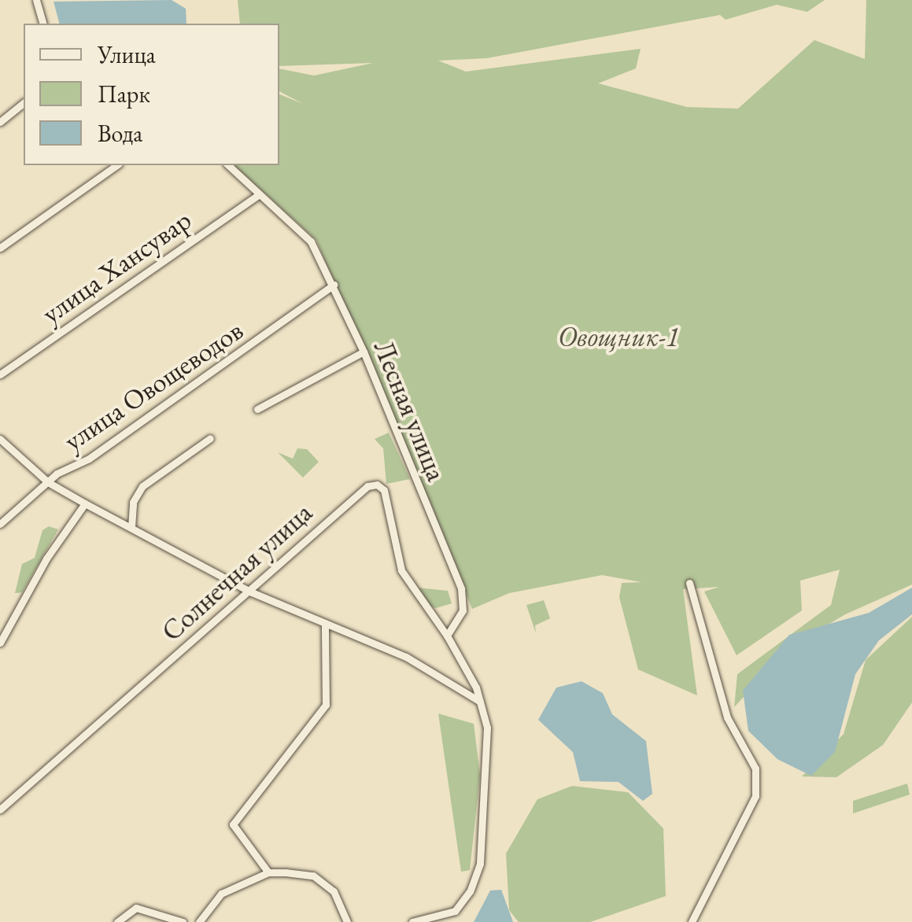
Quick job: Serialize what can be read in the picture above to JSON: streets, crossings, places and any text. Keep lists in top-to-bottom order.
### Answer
{
  "streets": {
    "street": [
      "улица Хансувар",
      "улица Овощеводов",
      "Лесная улица",
      "Солнечная улица"
    ]
  },
  "crossings": [
    ["улица Хансувар", "Лесная улица"],
    ["улица Овощеводов", "Лесная улица"],
    ["Лесная улица", "Солнечная улица"]
  ],
  "parks": ["Овощник-1"],
  "legend": ["Улица", "Парк", "Вода"]
}
